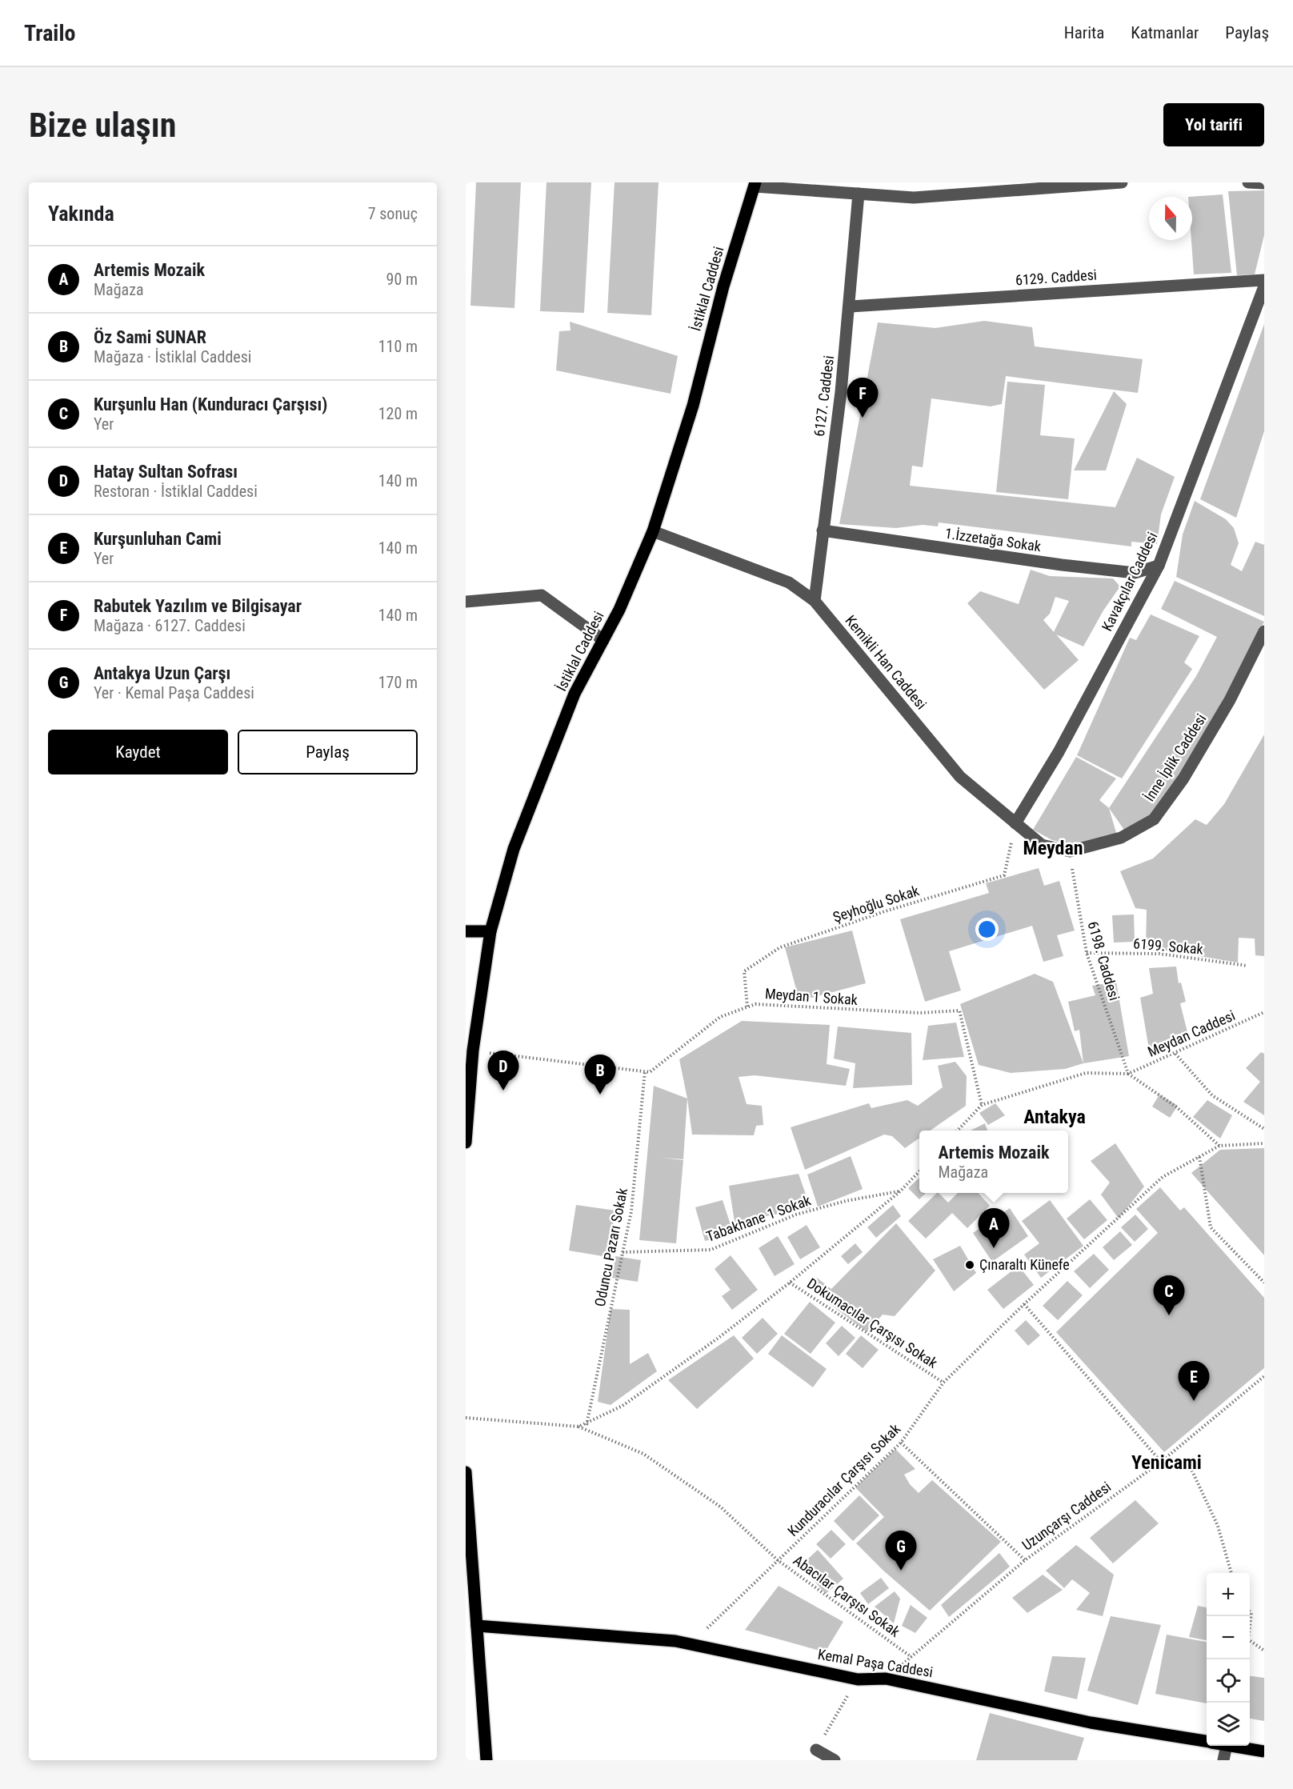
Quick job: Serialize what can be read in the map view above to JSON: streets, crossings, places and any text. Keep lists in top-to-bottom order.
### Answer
{
  "streets": {
    "main road": ["İstiklal Caddesi", "Kemal Paşa Caddesi"],
    "street": [
      "6129. Caddesi",
      "6127. Caddesi",
      "1.İzzetağa Sokak",
      "Kavakçılar Caddesi",
      "Kemikli Han Caddesi",
      "İnne İplik Caddesi"
    ],
    "path": [
      "Şeyhoğlu Sokak",
      "6199. Sokak",
      "6198. Caddesi",
      "Meydan 1 Sokak",
      "Meydan Caddesi",
      "Tabakhane 1 Sokak",
      "Oduncu Pazarı Sokak",
      "Dokumacılar Çarşısı Sokak",
      "Kunduracılar Çarşısı Sokak",
      "Uzunçarşı Caddesi",
      "Abacılar Çarşısı Sokak"
    ]
  },
  "crossings": [
    ["6129. Caddesi", "6127. Caddesi"],
    ["İstiklal Caddesi", "Kemikli Han Caddesi"],
    ["6127. Caddesi", "1.İzzetağa Sokak"],
    ["6127. Caddesi", "Kemikli Han Caddesi"],
    ["1.İzzetağa Sokak", "Kavakçılar Caddesi"],
    ["Kavakçılar Caddesi", "Kemikli Han Caddesi"],
    ["Kavakçılar Caddesi", "Şeyhoğlu Sokak"],
    ["Kemikli Han Caddesi", "İnne İplik Caddesi"],
    ["Kemikli Han Caddesi", "Şeyhoğlu Sokak"],
    ["Kemikli Han Caddesi", "6198. Caddesi"],
    ["İnne İplik Caddesi", "6198. Caddesi"],
    ["Şeyhoğlu Sokak", "Meydan 1 Sokak"],
    ["6199. Sokak", "6198. Caddesi"],
    ["6198. Caddesi", "Meydan Caddesi"],
    ["Meydan 1 Sokak", "Oduncu Pazarı Sokak"],
    ["Tabakhane 1 Sokak", "Oduncu Pazarı Sokak"],
    ["Dokumacılar Çarşısı Sokak", "Kunduracılar Çarşısı Sokak"],
    ["Kunduracılar Çarşısı Sokak", "Abacılar Çarşısı Sokak"],
    ["Kunduracılar Çarşısı Sokak", "Kemal Paşa Caddesi"],
    ["Uzunçarşı Caddesi", "Abacılar Çarşısı Sokak"],
    ["Uzunçarşı Caddesi", "Kemal Paşa Caddesi"]
  ],
  "districts": ["Meydan", "Antakya", "Yenicami"],
  "places": ["Çınaraltı Künefe"],
  "north": "top",
  "page": {
    "header": "Trailo",
    "nav": ["Harita", "Katmanlar", "Paylaş"],
    "buttons": [
      "Yol tarifi",
      ["Kaydet", "Paylaş"]
    ],
    "title": "Bize ulaşın",
    "heading": ["Yakında", "7 sonuç"],
    "list": [
      {
        "mark": "A",
        "name": "Artemis Mozaik",
        "note": "Mağaza",
        "value": "90 m"
      },
      {
        "mark": "B",
        "name": "Öz Sami SUNAR",
        "note": "Mağaza · İstiklal Caddesi",
        "value": "110 m"
      },
      {
        "mark": "C",
        "name": "Kurşunlu Han (Kunduracı Çarşısı)",
        "note": "Yer",
        "value": "120 m"
      },
      {
        "mark": "D",
        "name": "Hatay Sultan Sofrası",
        "note": "Restoran · İstiklal Caddesi",
        "value": "140 m"
      },
      {
        "mark": "E",
        "name": "Kurşunluhan Cami",
        "note": "Yer",
        "value": "140 m"
      },
      {
        "mark": "F",
        "name": "Rabutek Yazılım ve Bilgisayar",
        "note": "Mağaza · 6127. Caddesi",
        "value": "140 m"
      },
      {
        "mark": "G",
        "name": "Antakya Uzun Çarşı",
        "note": "Yer · Kemal Paşa Caddesi",
        "value": "170 m"
      }
    ],
    "pins": [
      "F",
      "D",
      "B",
      "A",
      "C",
      "E",
      "G"
    ],
    "popup": ["Artemis Mozaik", "Mağaza"],
    "map_buttons": ["+", "−"]
  }
}
